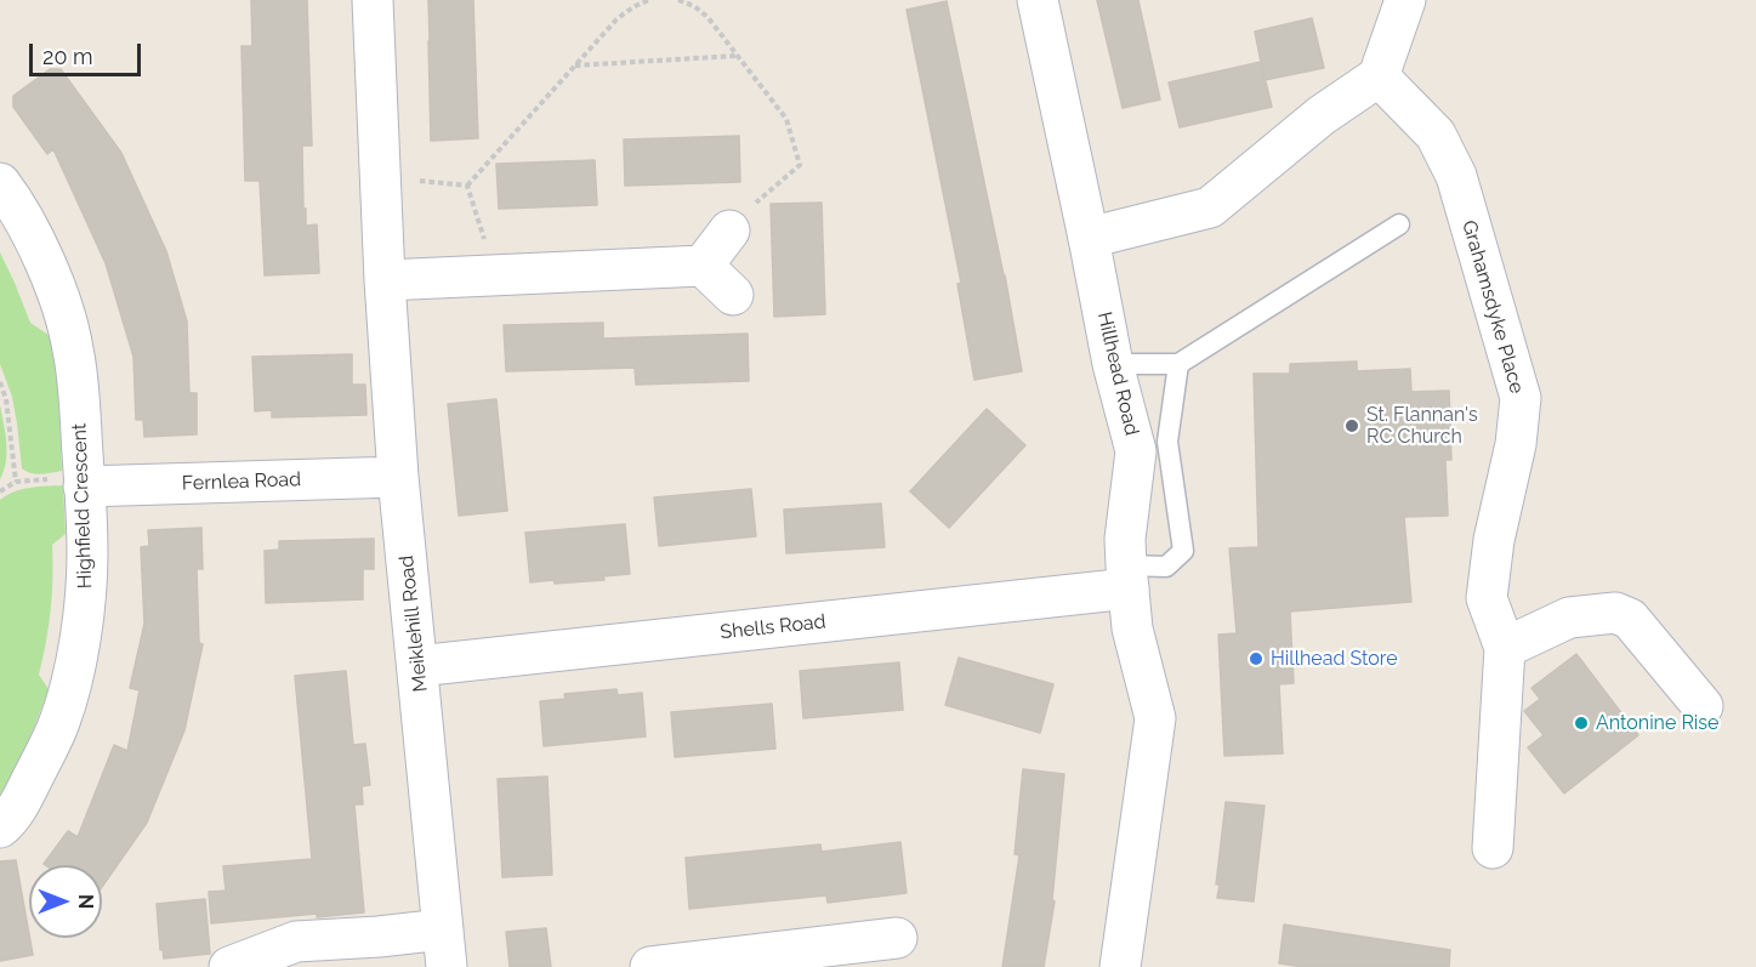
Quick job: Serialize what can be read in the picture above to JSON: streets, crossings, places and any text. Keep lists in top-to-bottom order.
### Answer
{
  "streets": {
    "street": [
      "Grahamsdyke Place",
      "Hillhead Road",
      "Fernlea Road",
      "Highfield Crescent",
      "Meiklehill Road",
      "Shells Road"
    ]
  },
  "crossings": [
    ["Hillhead Road", "Shells Road"],
    ["Fernlea Road", "Highfield Crescent"],
    ["Fernlea Road", "Meiklehill Road"],
    ["Meiklehill Road", "Shells Road"]
  ],
  "places": ["St. Flannan's RC Church", "Hillhead Store", "Antonine Rise"],
  "scale_bar": "20 m",
  "north": "right"
}
